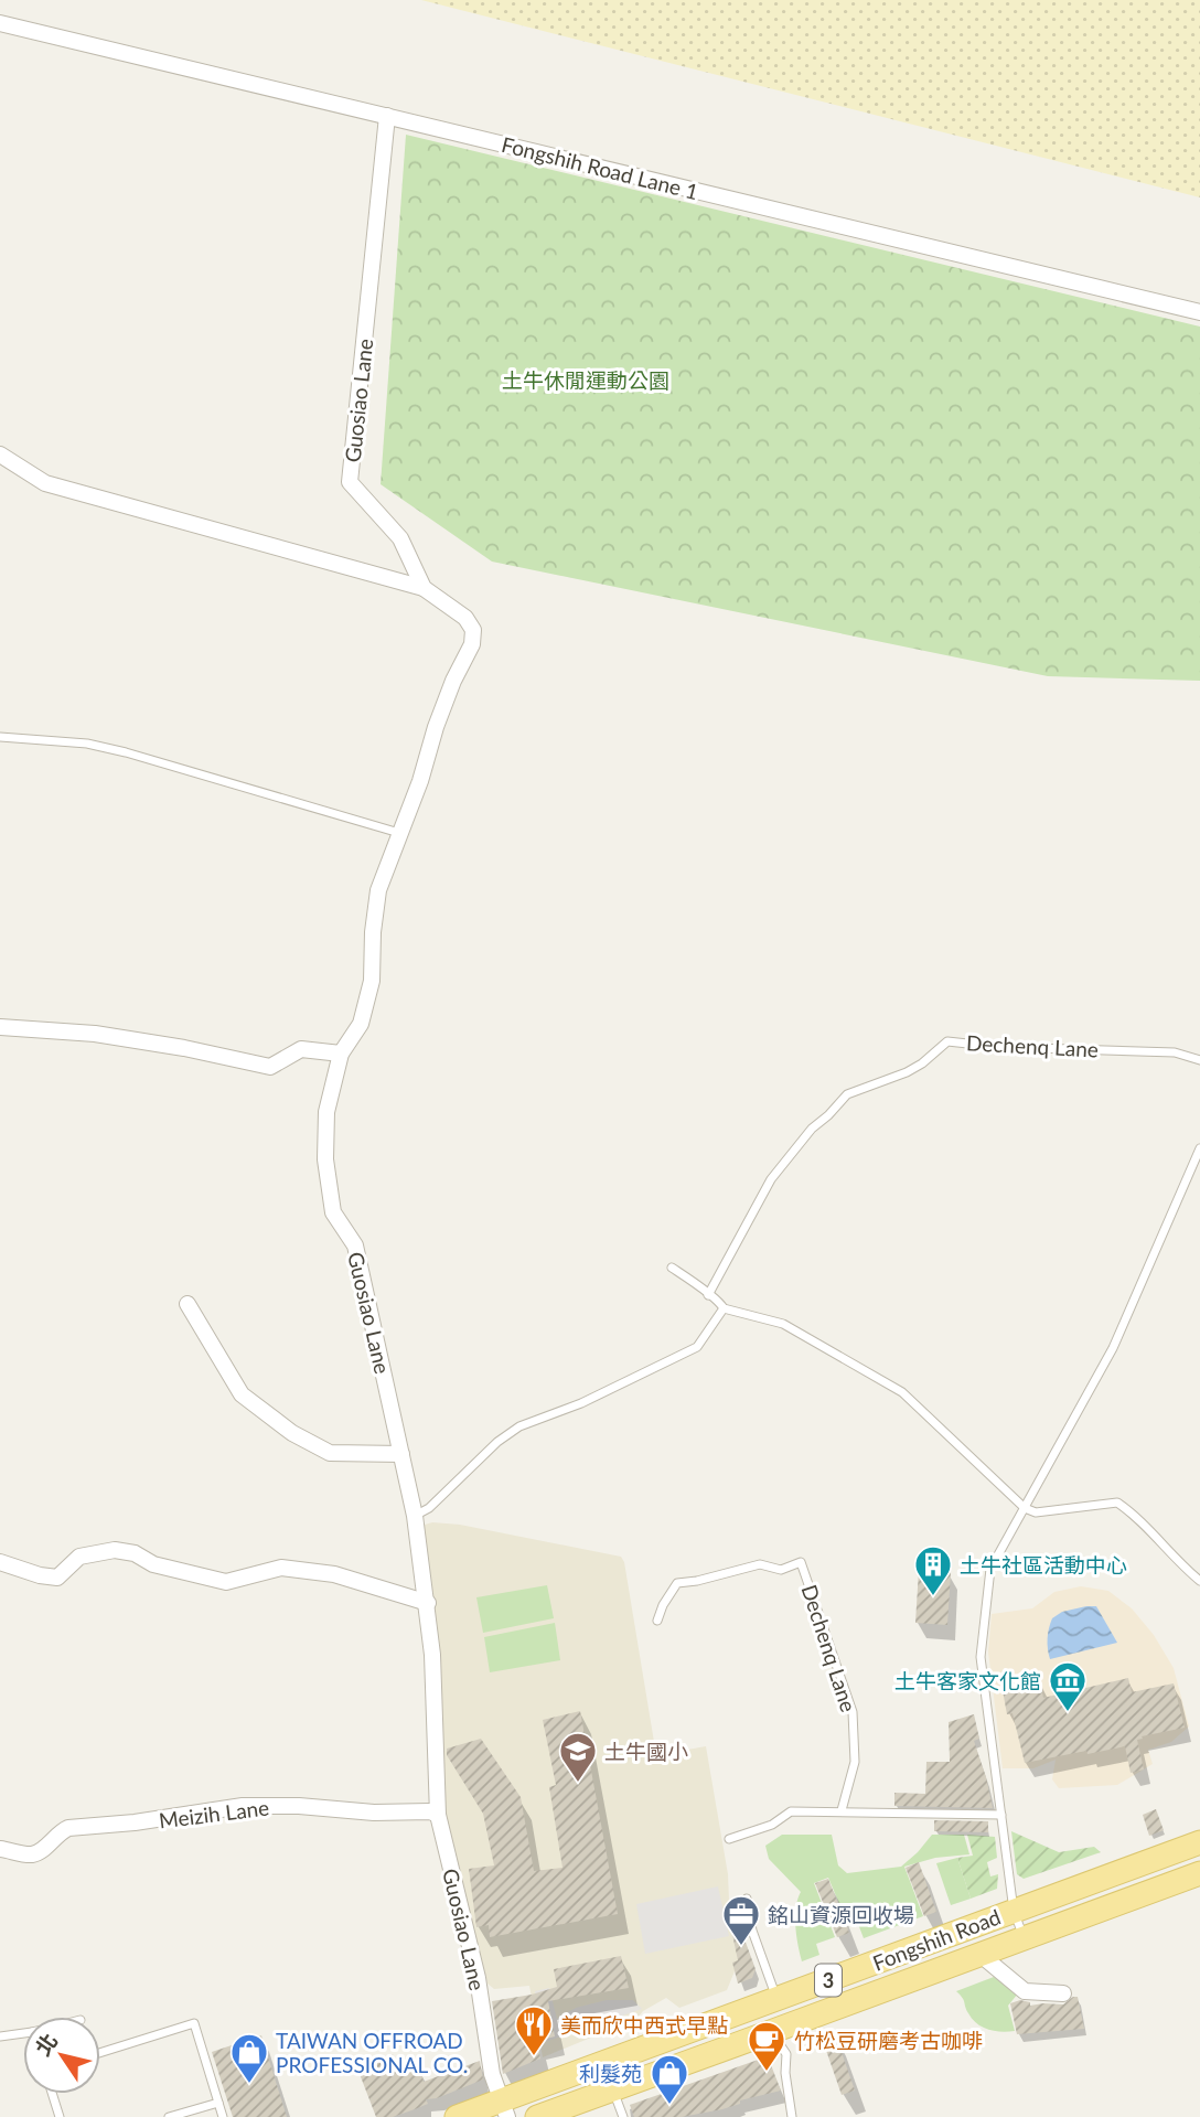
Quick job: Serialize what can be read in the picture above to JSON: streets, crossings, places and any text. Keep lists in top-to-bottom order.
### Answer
{
  "streets": {
    "main road": ["Fongshih Road", "3"],
    "street": ["Fongshih Road Lane 1", "Guosiao Lane", "Meizih Lane"],
    "lane": ["Dechenq Lane"]
  },
  "crossings": [
    ["Fongshih Road Lane 1", "Guosiao Lane"],
    ["Guosiao Lane", "Meizih Lane"],
    ["Guosiao Lane", "Fongshih Road"]
  ],
  "parks": ["土牛休閒運動公園"],
  "places": {
    "building": ["土牛社區活動中心"],
    "museum": ["土牛客家文化館"],
    "school or university": ["土牛國小"],
    "office": ["銘山資源回收場"],
    "restaurant": ["美而欣中西式早點"],
    "cafe": ["竹松豆研磨考古咖啡"],
    "shop": ["TAIWAN OFFROAD PROFESSIONAL CO.", "利髮苑"]
  },
  "north": "top left"
}
